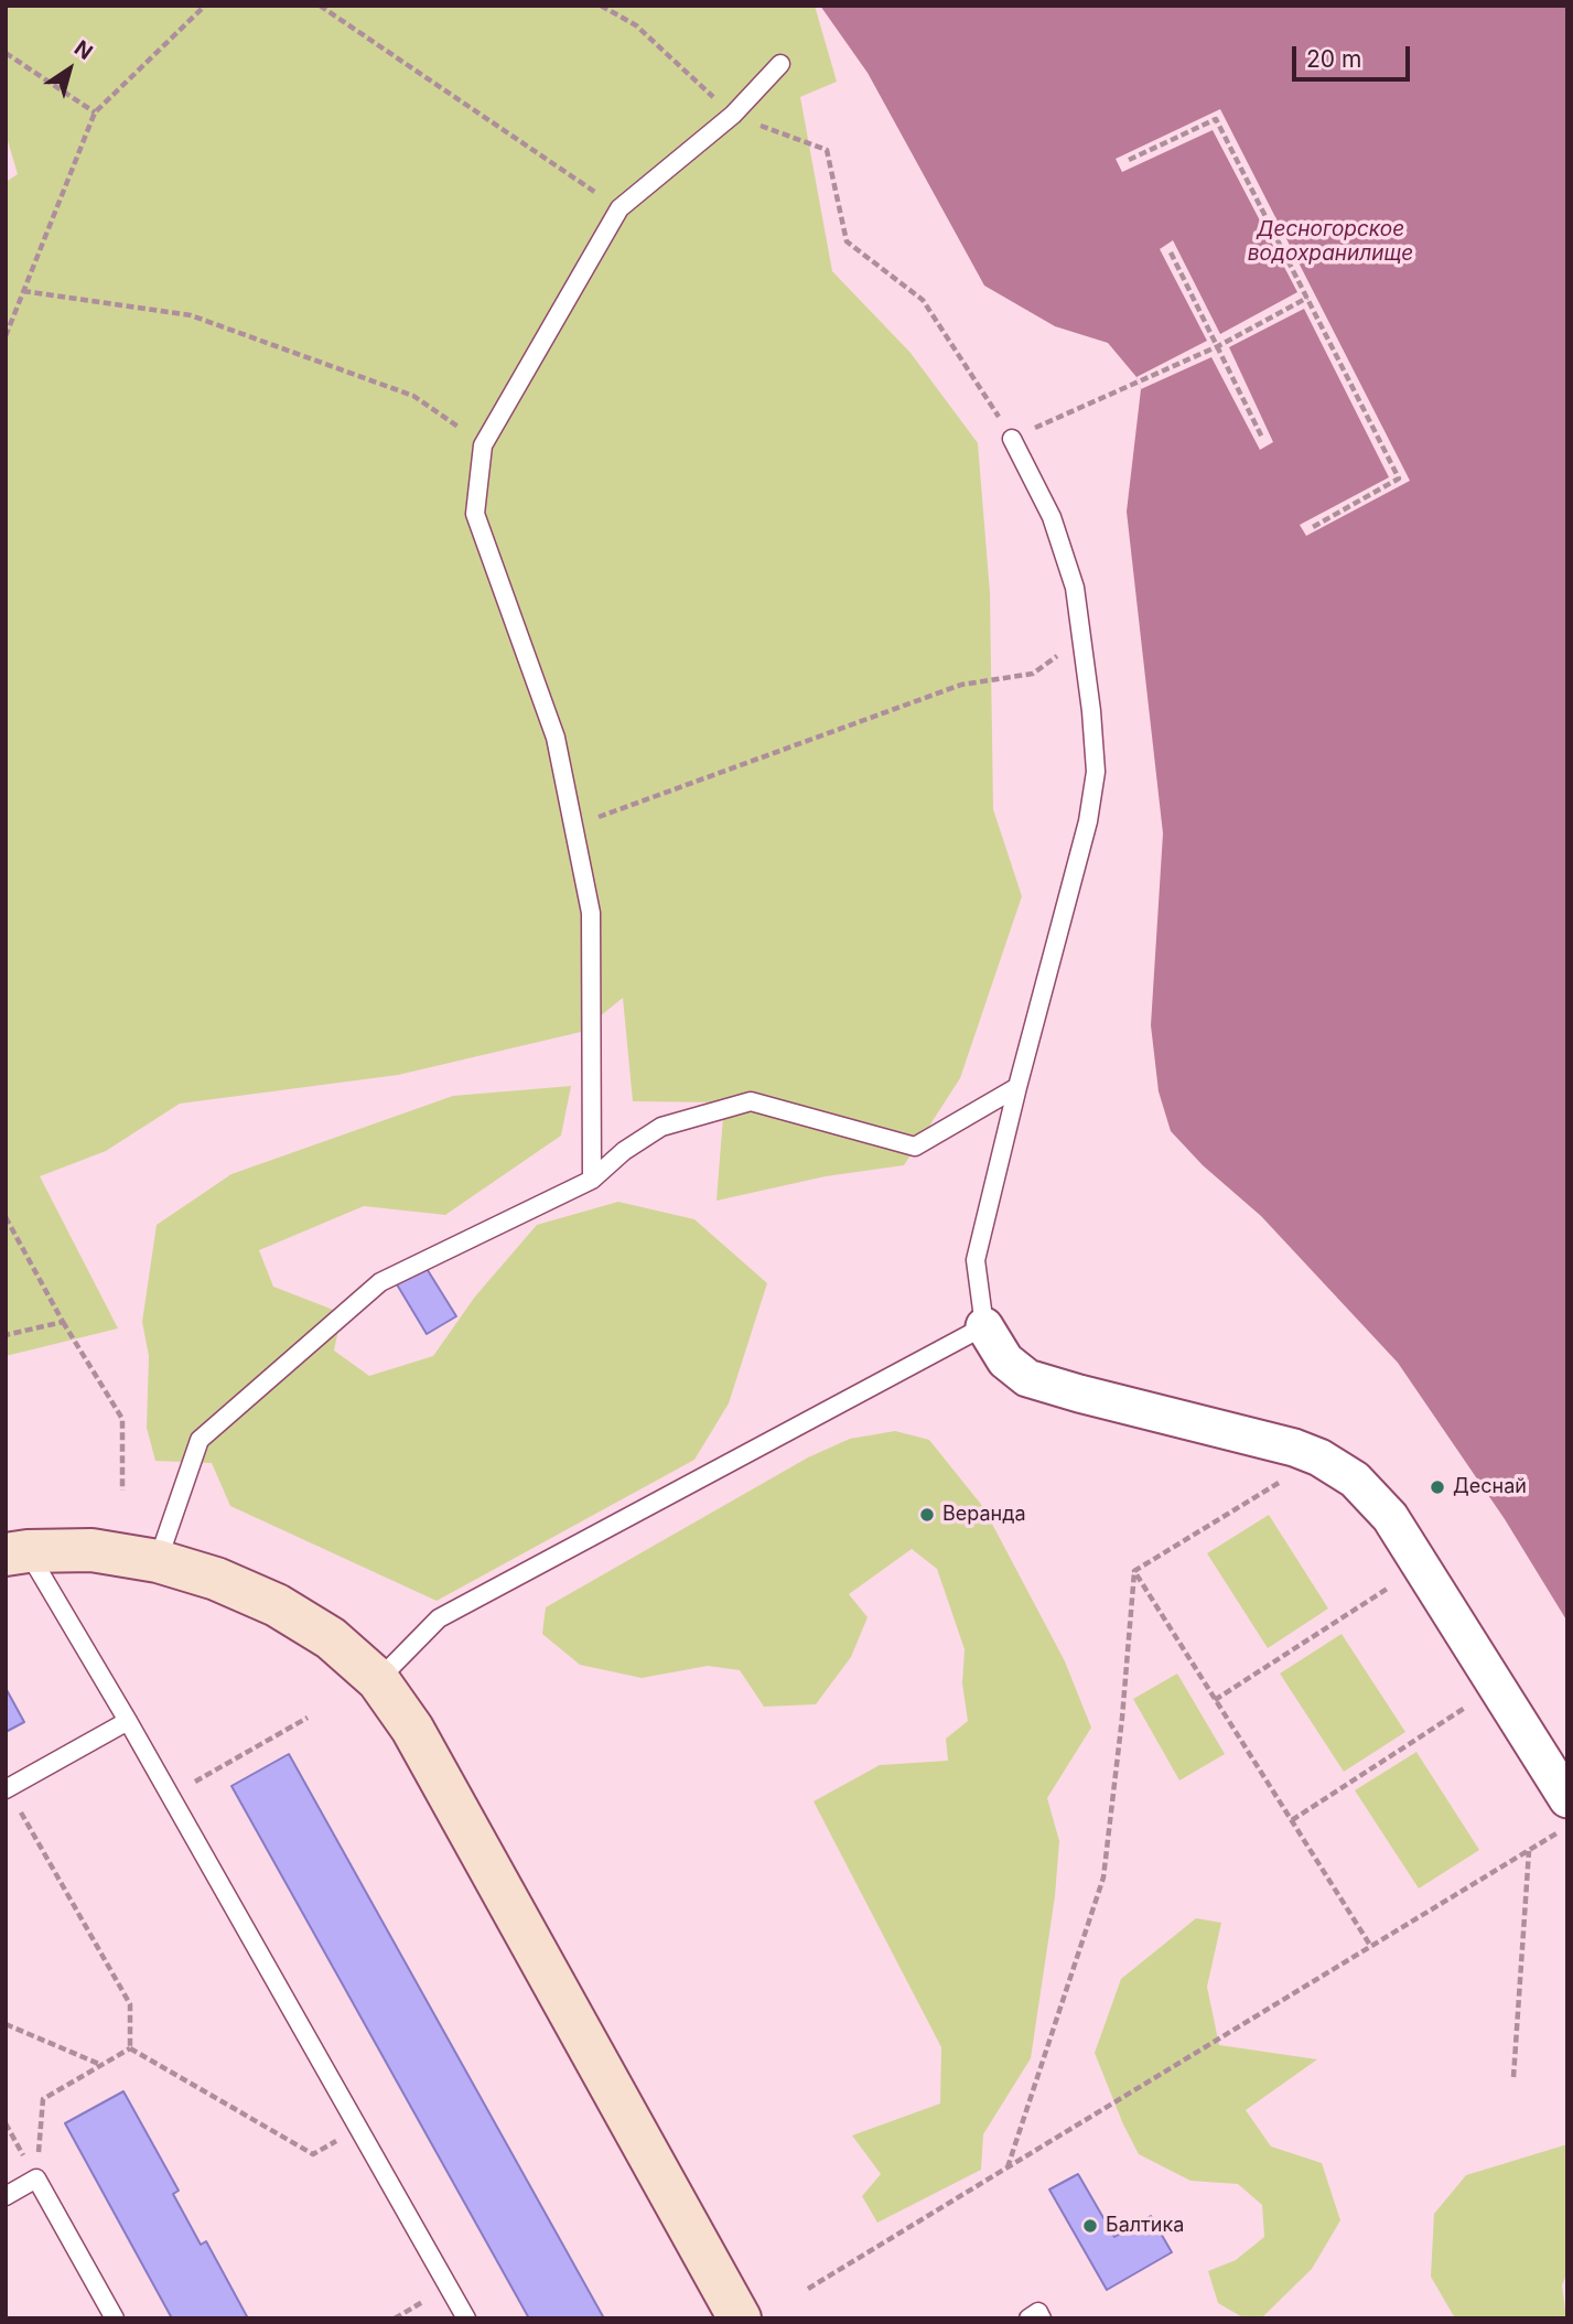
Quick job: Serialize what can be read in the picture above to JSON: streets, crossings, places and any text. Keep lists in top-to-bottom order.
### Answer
{
  "water": ["Десногорское водохранилище"],
  "places": ["Деснай", "Веранда", "Балтика"],
  "scale_bar": "20 m",
  "north": "top right"
}
